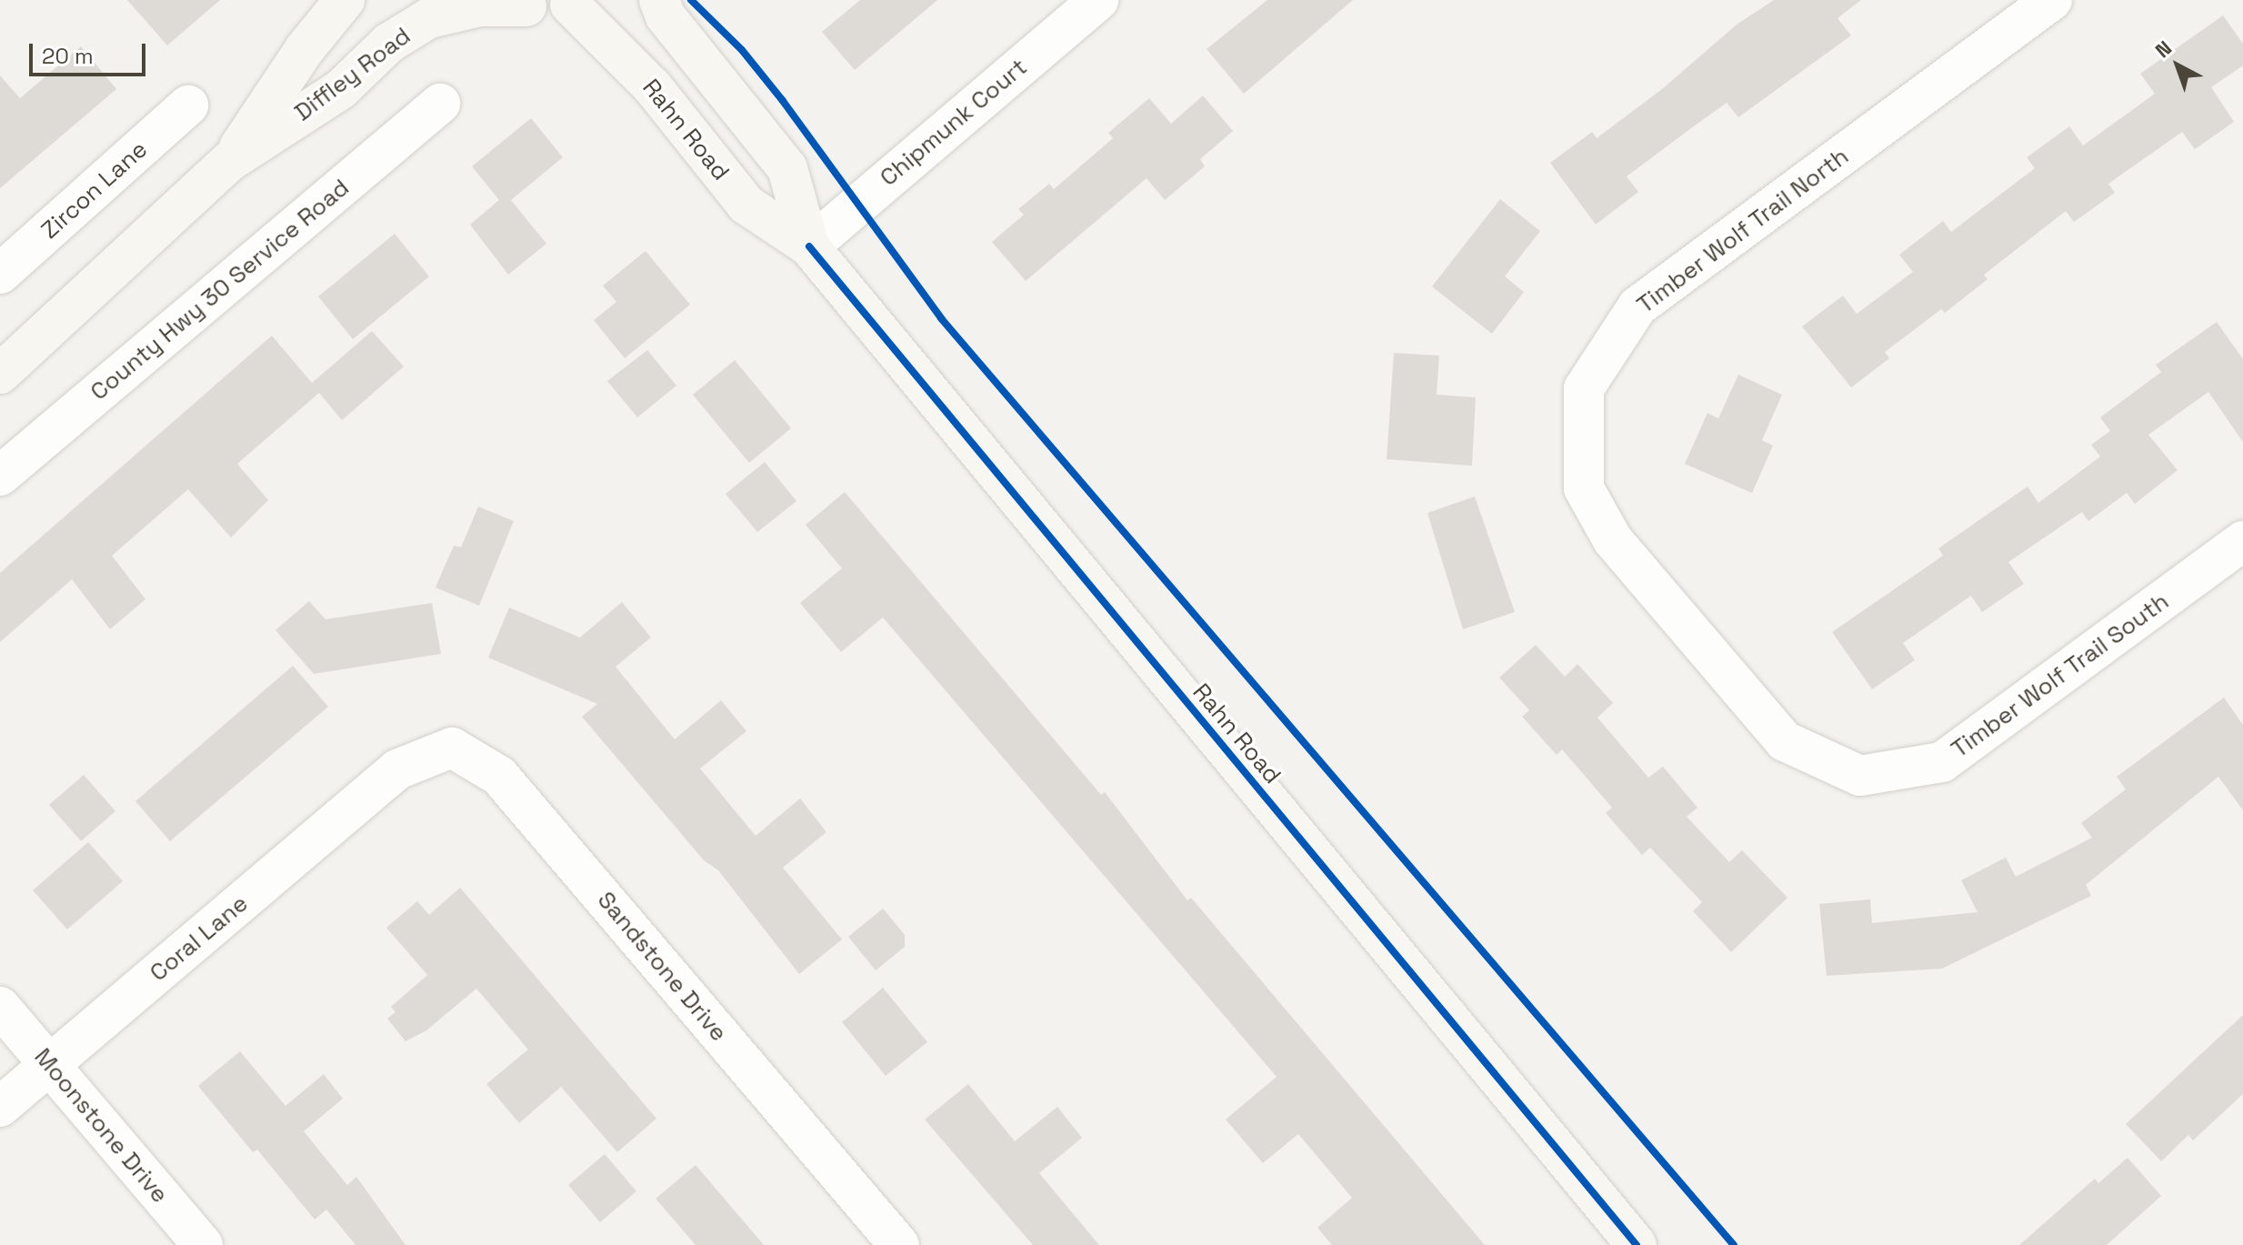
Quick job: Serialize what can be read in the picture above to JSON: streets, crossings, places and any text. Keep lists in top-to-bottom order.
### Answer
{
  "streets": {
    "street": [
      "Diffley Road",
      "Chipmunk Court",
      "Rahn Road",
      "Zircon Lane",
      "Timber Wolf Trail North",
      "County Hwy 30 Service Road",
      "Timber Wolf Trail South",
      "Coral Lane",
      "Sandstone Drive",
      "Moonstone Drive"
    ]
  },
  "crossings": [
    ["Diffley Road", "Rahn Road"],
    ["Chipmunk Court", "Rahn Road"],
    ["Timber Wolf Trail North", "Timber Wolf Trail South"],
    ["Coral Lane", "Sandstone Drive"],
    ["Coral Lane", "Moonstone Drive"]
  ],
  "scale_bar": "20 m",
  "north": "top left"
}
